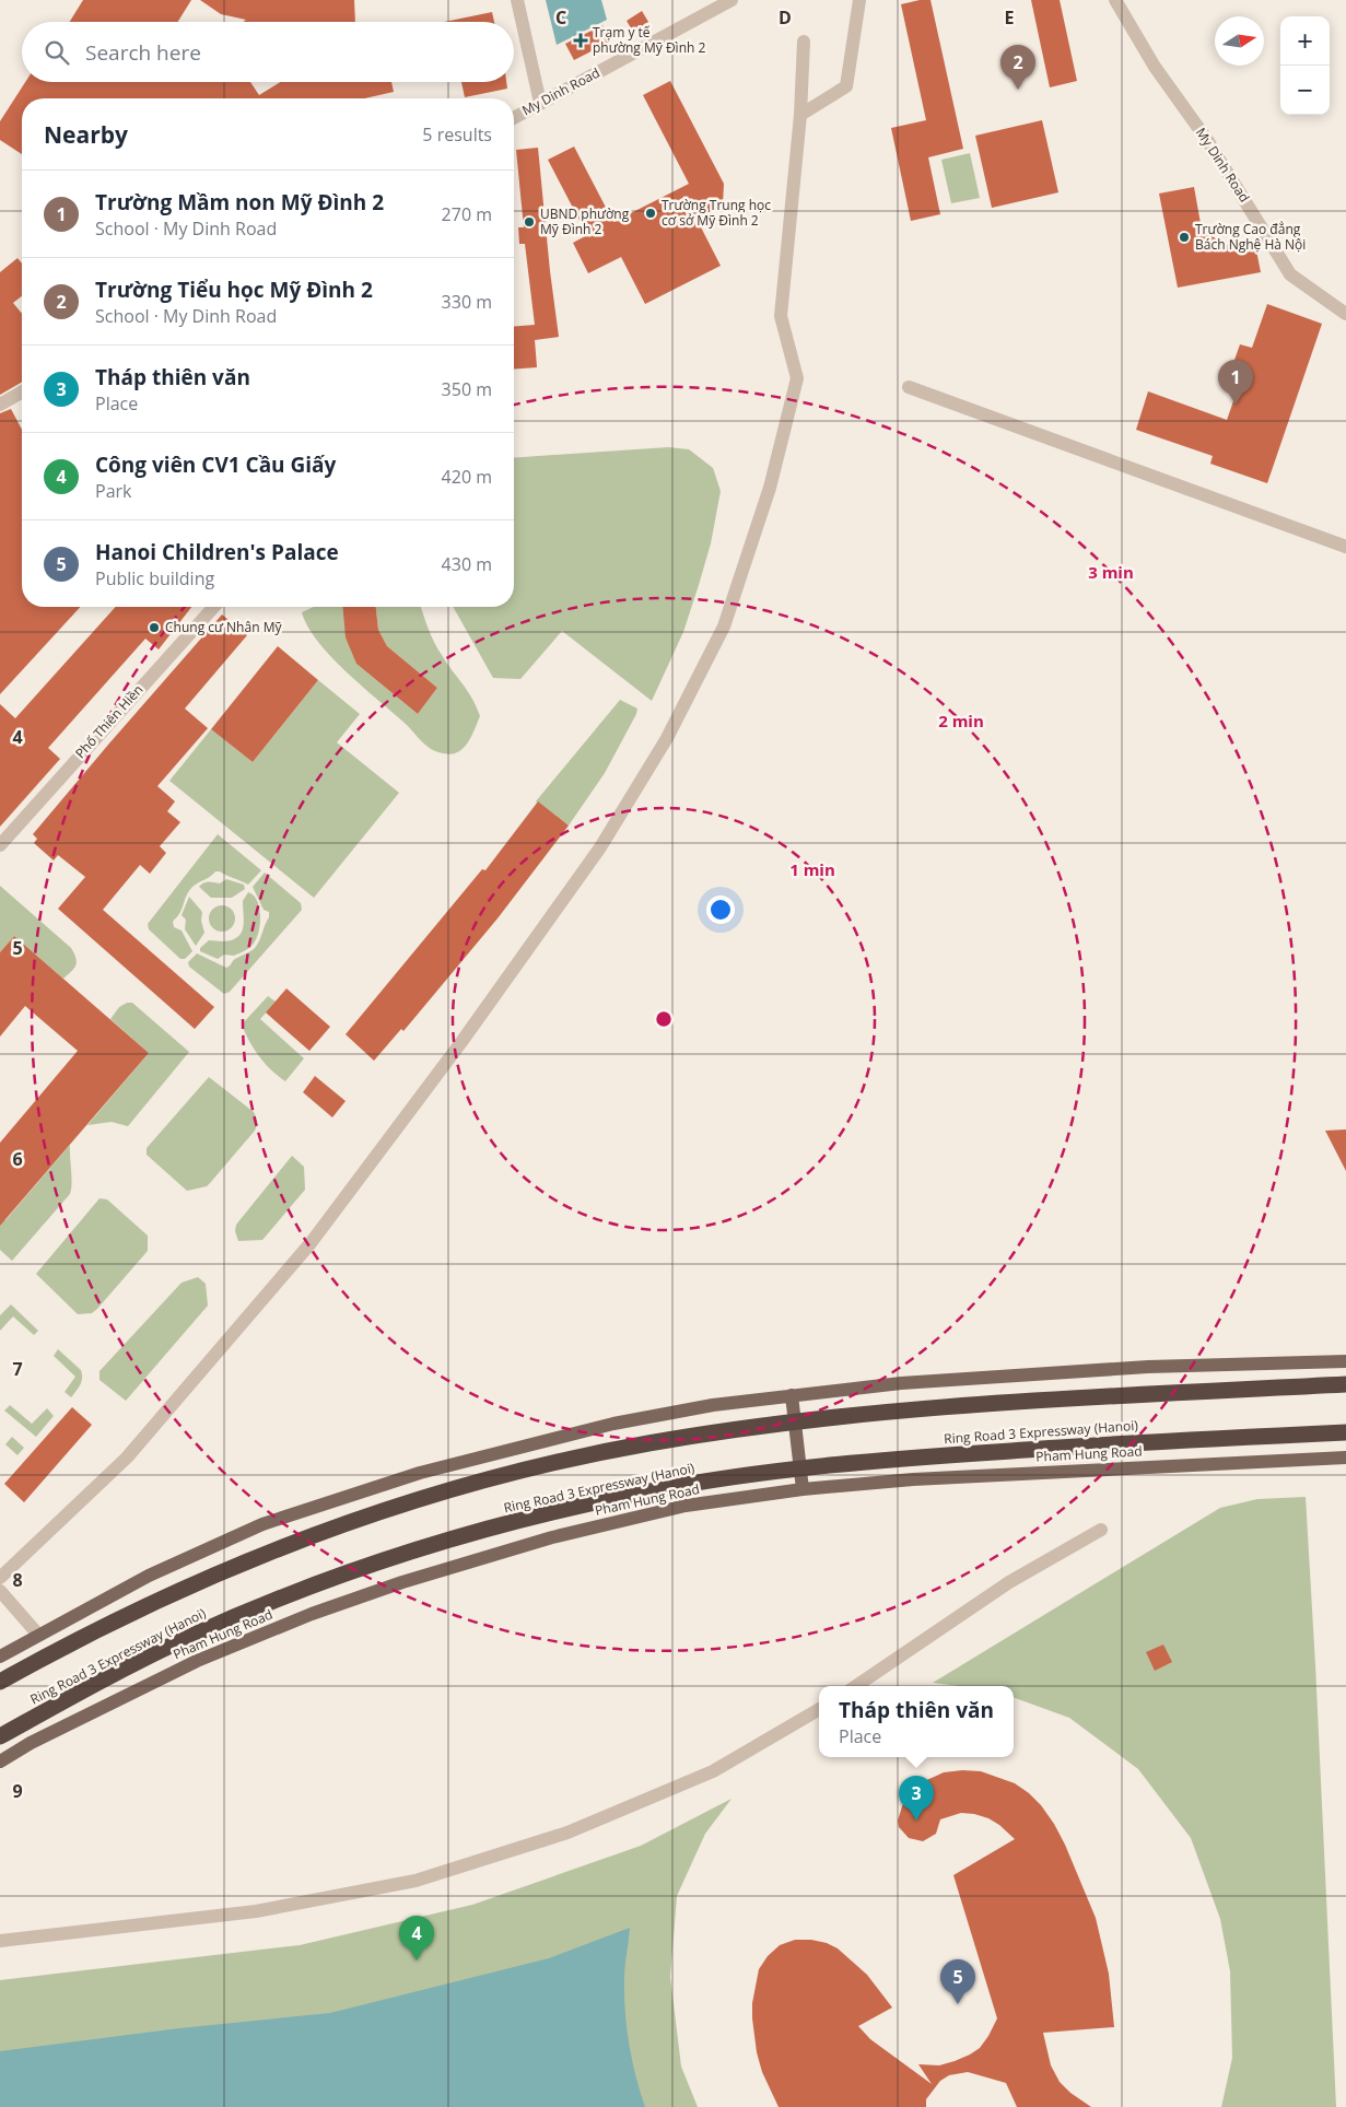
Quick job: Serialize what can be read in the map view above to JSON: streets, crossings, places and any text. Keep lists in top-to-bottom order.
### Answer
{
  "streets": {
    "highway": ["Ring Road 3 Expressway (Hanoi)"],
    "main road": ["Pham Hung Road"],
    "street": ["My Dinh Road", "Phố Thiên Hiền"]
  },
  "places": {
    "health": ["Trạm y tế phường Mỹ Đình 2"],
    "other": [
      "Trường Trung học cơ sở Mỹ Đình 2",
      "UBND phường Mỹ Đình 2",
      "Trường Cao đẳng Bách Nghệ Hà Nội",
      "Chung cư Nhân Mỹ"
    ]
  },
  "north": "right",
  "page": {
    "map_buttons": ["+", "−"],
    "search": "Search here",
    "pins": [
      "2",
      "1",
      "3",
      "4",
      "5"
    ],
    "heading": ["Nearby", "5 results"],
    "list": [
      {
        "mark": "1",
        "name": "Trường Mầm non Mỹ Đình 2",
        "note": "School · My Dinh Road",
        "value": "270 m"
      },
      {
        "mark": "2",
        "name": "Trường Tiểu học Mỹ Đình 2",
        "note": "School · My Dinh Road",
        "value": "330 m"
      },
      {
        "mark": "3",
        "name": "Tháp thiên văn",
        "note": "Place",
        "value": "350 m"
      },
      {
        "mark": "4",
        "name": "Công viên CV1 Cầu Giấy",
        "note": "Park",
        "value": "420 m"
      },
      {
        "mark": "5",
        "name": "Hanoi Children's Palace",
        "note": "Public building",
        "value": "430 m"
      }
    ],
    "popup": ["Tháp thiên văn", "Place"]
  },
  "grid": {
    "columns": ["C", "D", "E"],
    "rows": [
      "4",
      "5",
      "6",
      "7",
      "8",
      "9"
    ]
  },
  "rings": ["3 min", "2 min", "1 min"]
}
